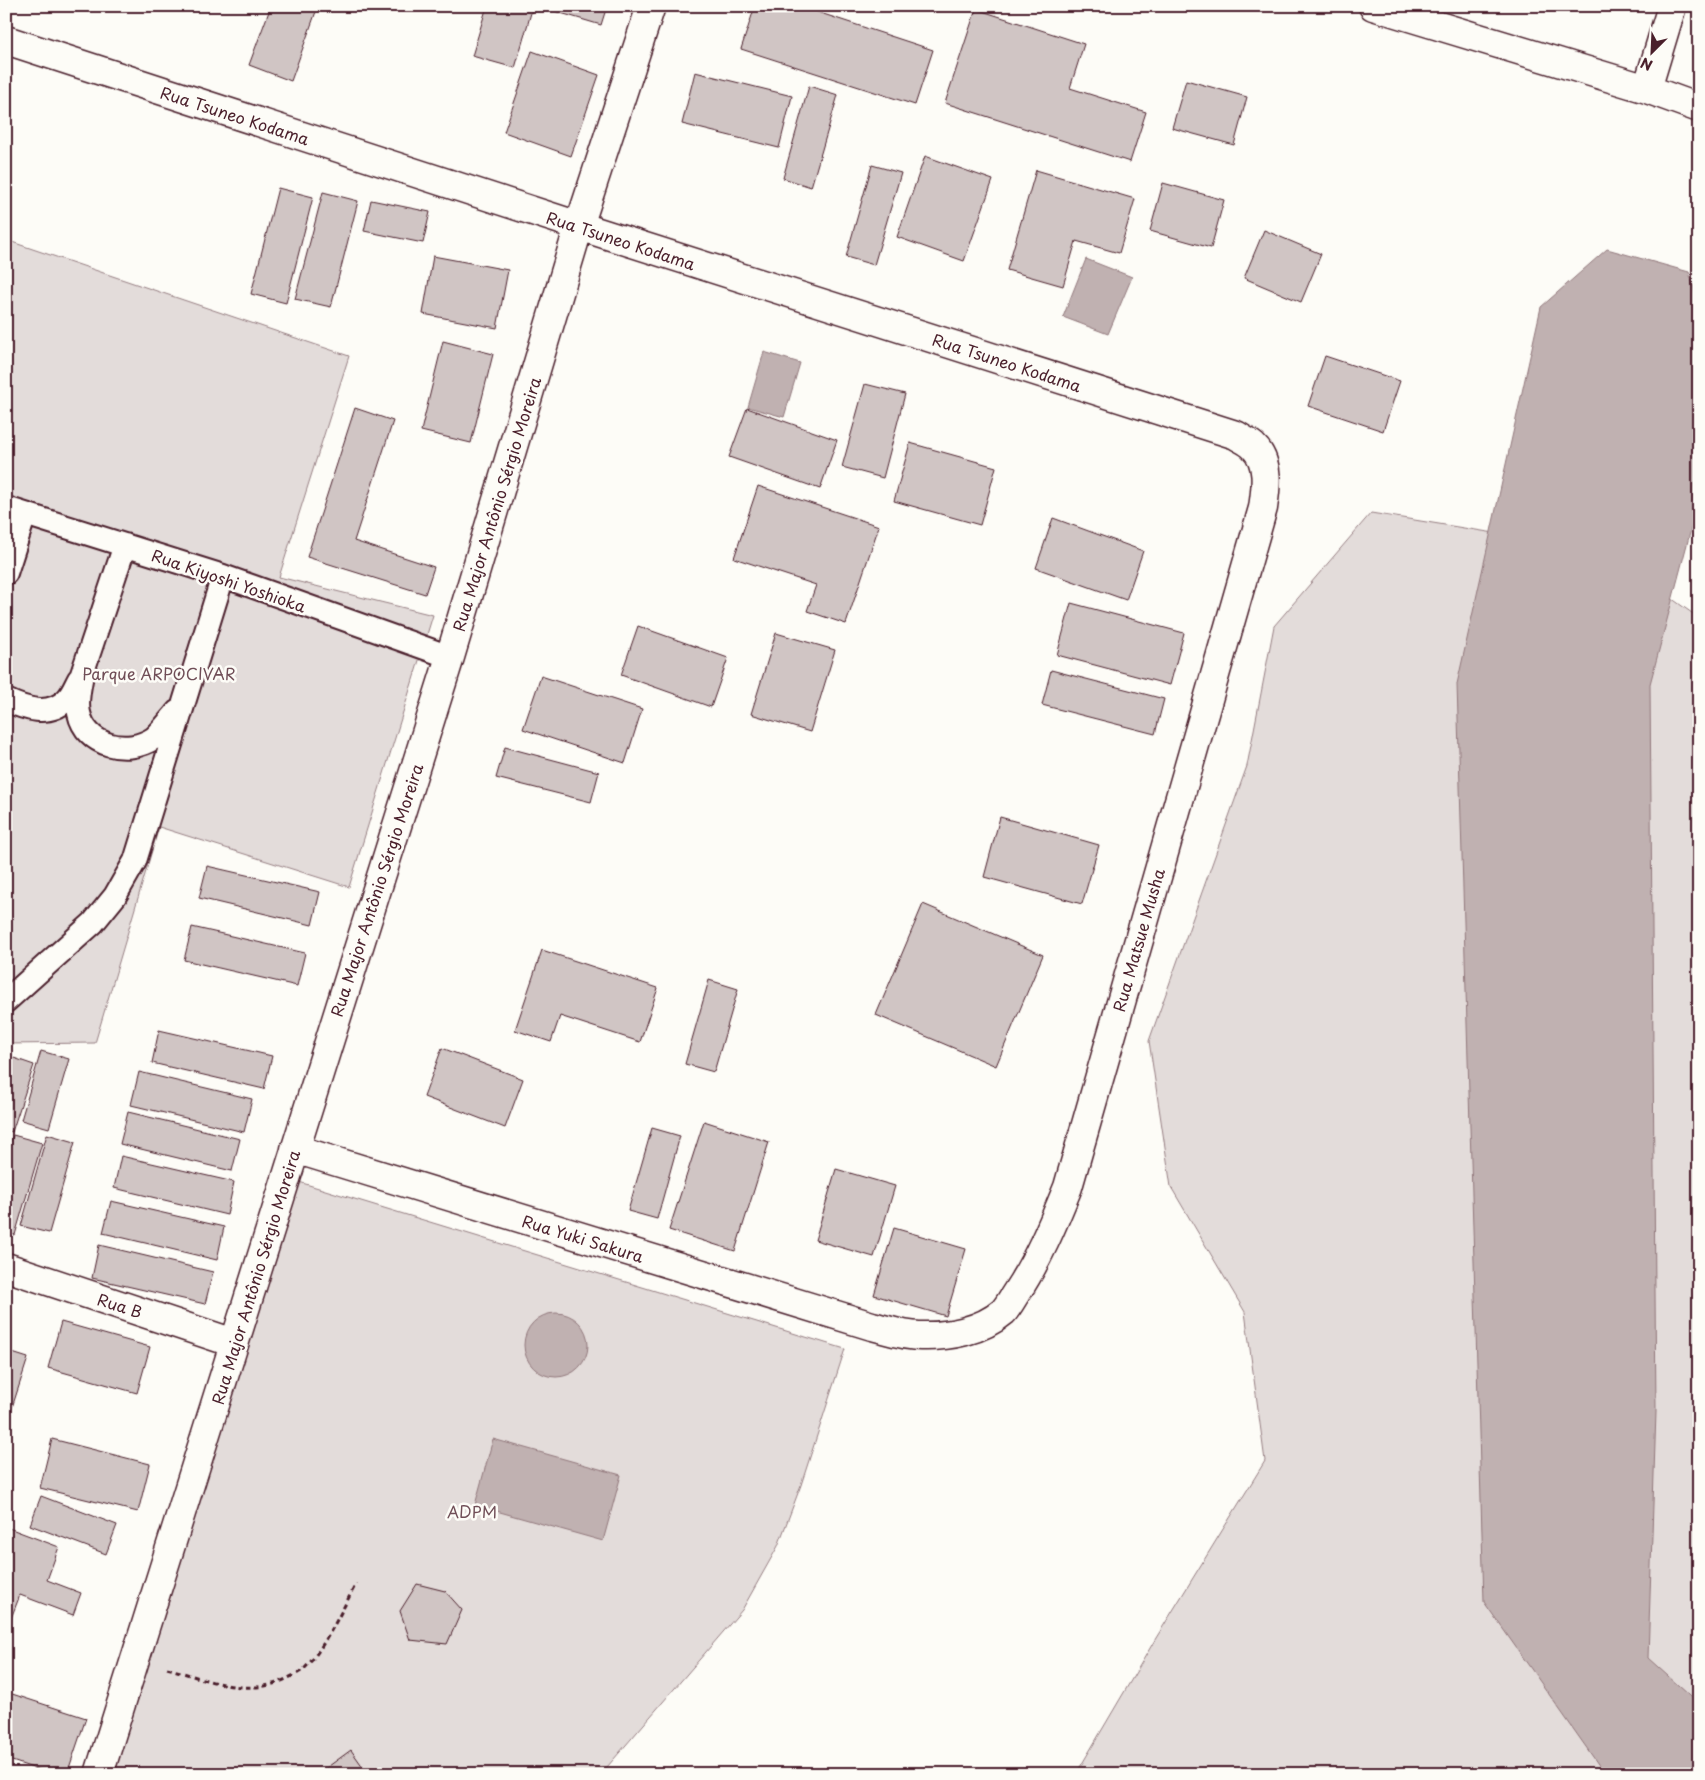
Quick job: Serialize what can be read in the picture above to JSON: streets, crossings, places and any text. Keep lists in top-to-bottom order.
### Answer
{
  "streets": {
    "street": [
      "Rua Tsuneo Kodama",
      "Rua Major Antônio Sérgio Moreira",
      "Rua Matsue Musha",
      "Rua Yuki Sakura",
      "Rua B"
    ],
    "lane": ["Rua Kiyoshi Yoshioka"]
  },
  "crossings": [
    ["Rua Tsuneo Kodama", "Rua Major Antônio Sérgio Moreira"],
    ["Rua Tsuneo Kodama", "Rua Matsue Musha"],
    ["Rua Major Antônio Sérgio Moreira", "Rua Kiyoshi Yoshioka"],
    ["Rua Major Antônio Sérgio Moreira", "Rua Yuki Sakura"],
    ["Rua Major Antônio Sérgio Moreira", "Rua B"],
    ["Rua Matsue Musha", "Rua Yuki Sakura"]
  ],
  "parks": ["Parque ARPOCIVAR", "ADPM"],
  "north": "bottom left"
}
